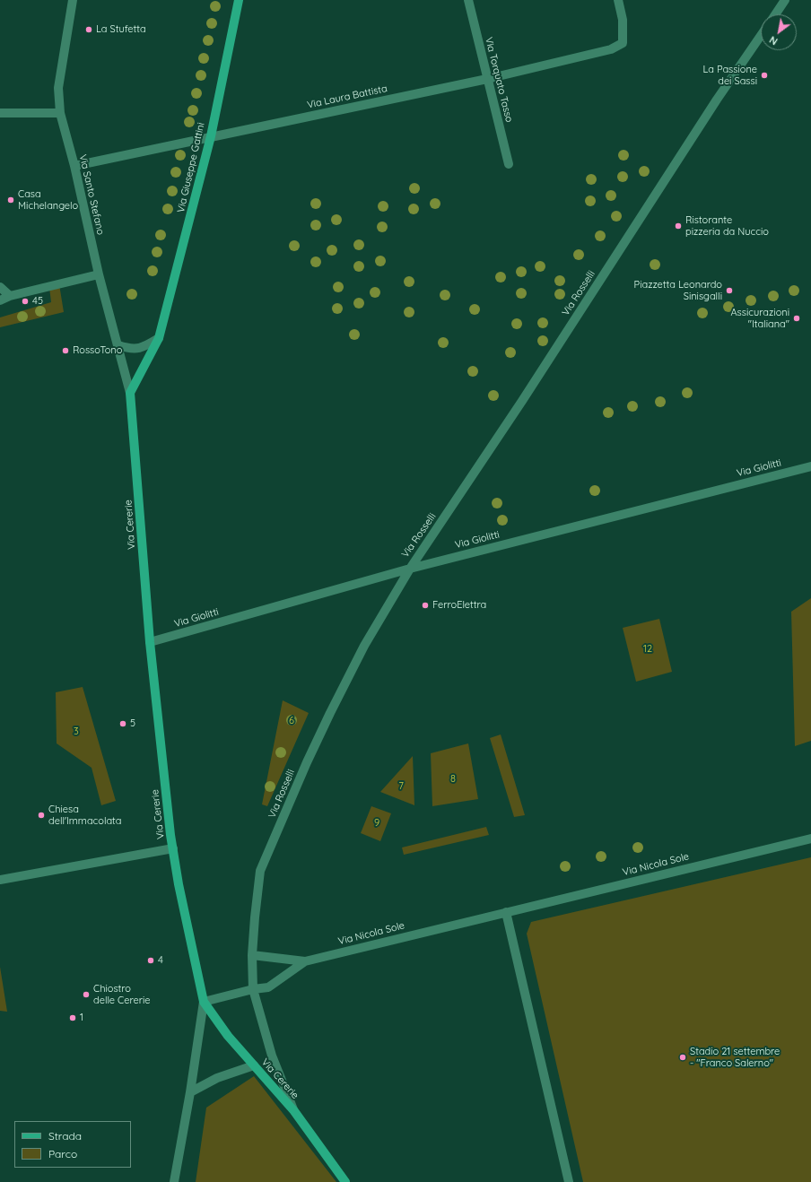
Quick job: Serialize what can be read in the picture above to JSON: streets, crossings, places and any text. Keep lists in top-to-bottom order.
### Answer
{
  "streets": {
    "street": [
      "Via Torquato Tasso",
      "Via Laura Battista",
      "Via Giuseppe Gattini",
      "Via Santo Stefano",
      "Via Rosselli",
      "Via Giolitti",
      "Via Cererie",
      "Via Nicola Sole"
    ]
  },
  "crossings": [
    ["Via Torquato Tasso", "Via Laura Battista"],
    ["Via Laura Battista", "Via Giuseppe Gattini"],
    ["Via Laura Battista", "Via Santo Stefano"],
    ["Via Giuseppe Gattini", "Via Santo Stefano"],
    ["Via Giuseppe Gattini", "Via Cererie"],
    ["Via Santo Stefano", "Via Cererie"],
    ["Via Rosselli", "Via Giolitti"],
    ["Via Rosselli", "Via Cererie"],
    ["Via Giolitti", "Via Cererie"]
  ],
  "parks": [
    "12",
    "6",
    "3",
    "8",
    "7",
    "9"
  ],
  "places": [
    "La Stufetta",
    "La Passione dei Sassi",
    "Casa Michelangelo",
    "Ristorante pizzeria da Nuccio",
    "Piazzetta Leonardo Sinisgalli",
    "45",
    "Assicurazioni \"Italiana\"",
    "RossoTono",
    "FerroElettra",
    "5",
    "Chiesa dell'Immacolata",
    "4",
    "Chiostro delle Cererie",
    "1",
    "Stadio 21 settembre - \"Franco Salerno\""
  ],
  "legend": ["Strada", "Parco"],
  "north": "bottom left"
}
